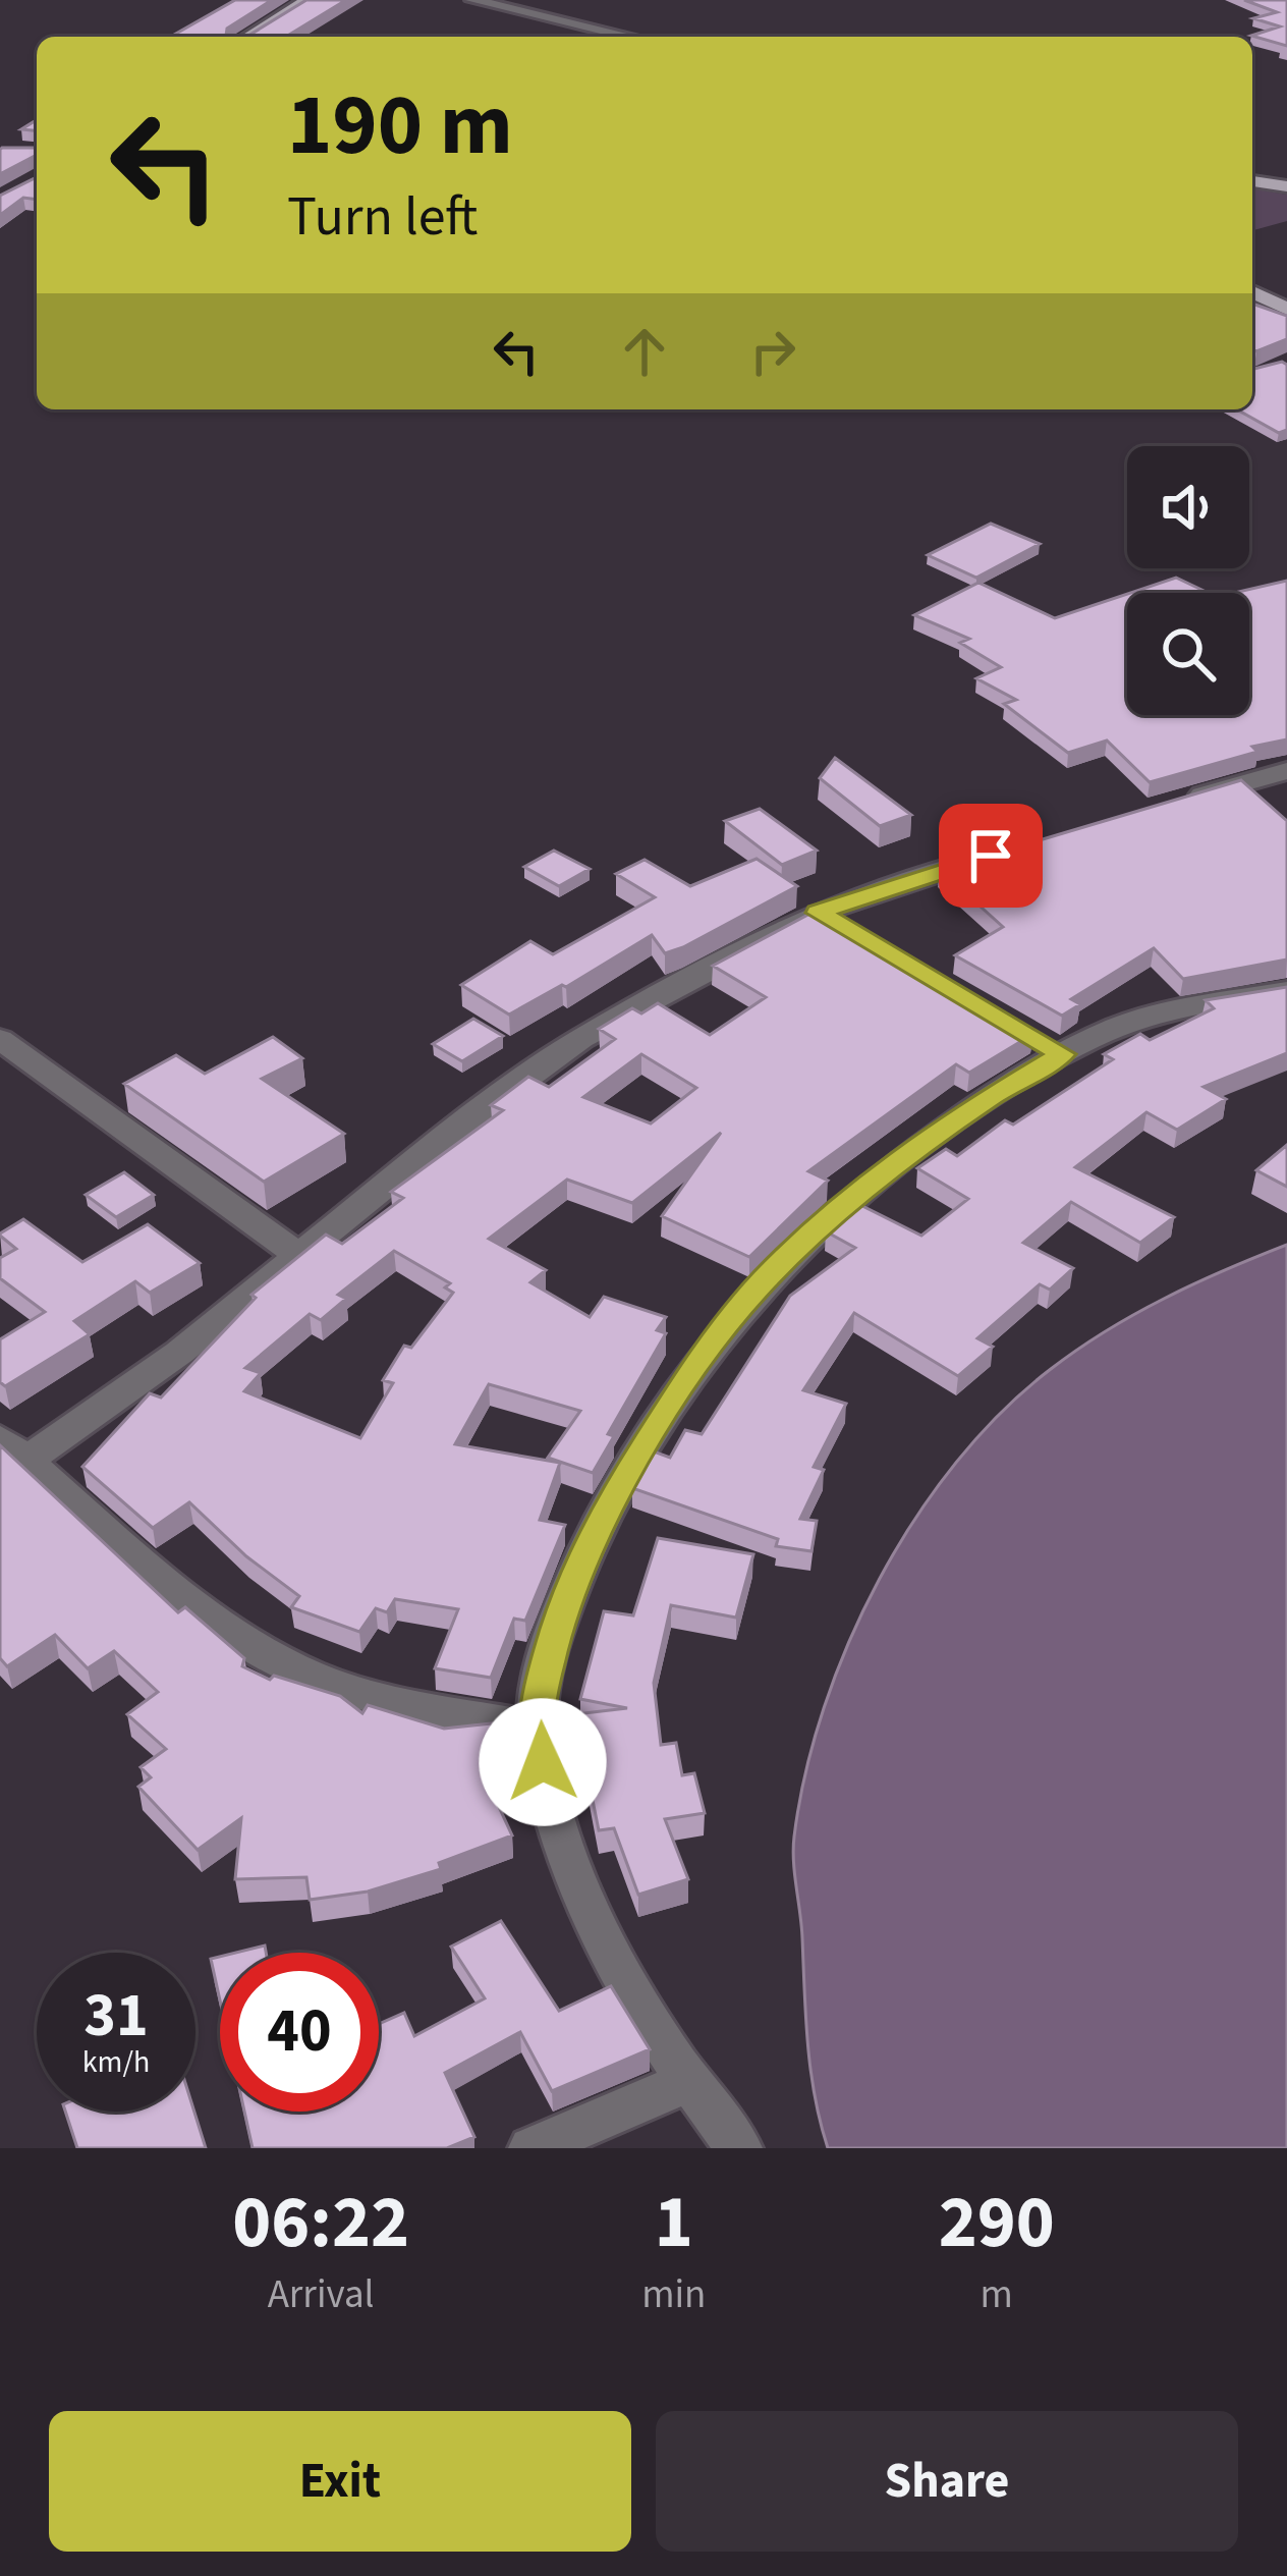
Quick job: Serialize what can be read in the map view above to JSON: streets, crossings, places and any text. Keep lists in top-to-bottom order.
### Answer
{
  "page": {
    "turn": ["190 m", "Turn left"],
    "speed": "31 km/h",
    "limit": "40",
    "eta": [
      "06:22",
      "Arrival",
      "1",
      "min",
      "290",
      "m"
    ],
    "buttons": ["Exit", "Share"]
  }
}
